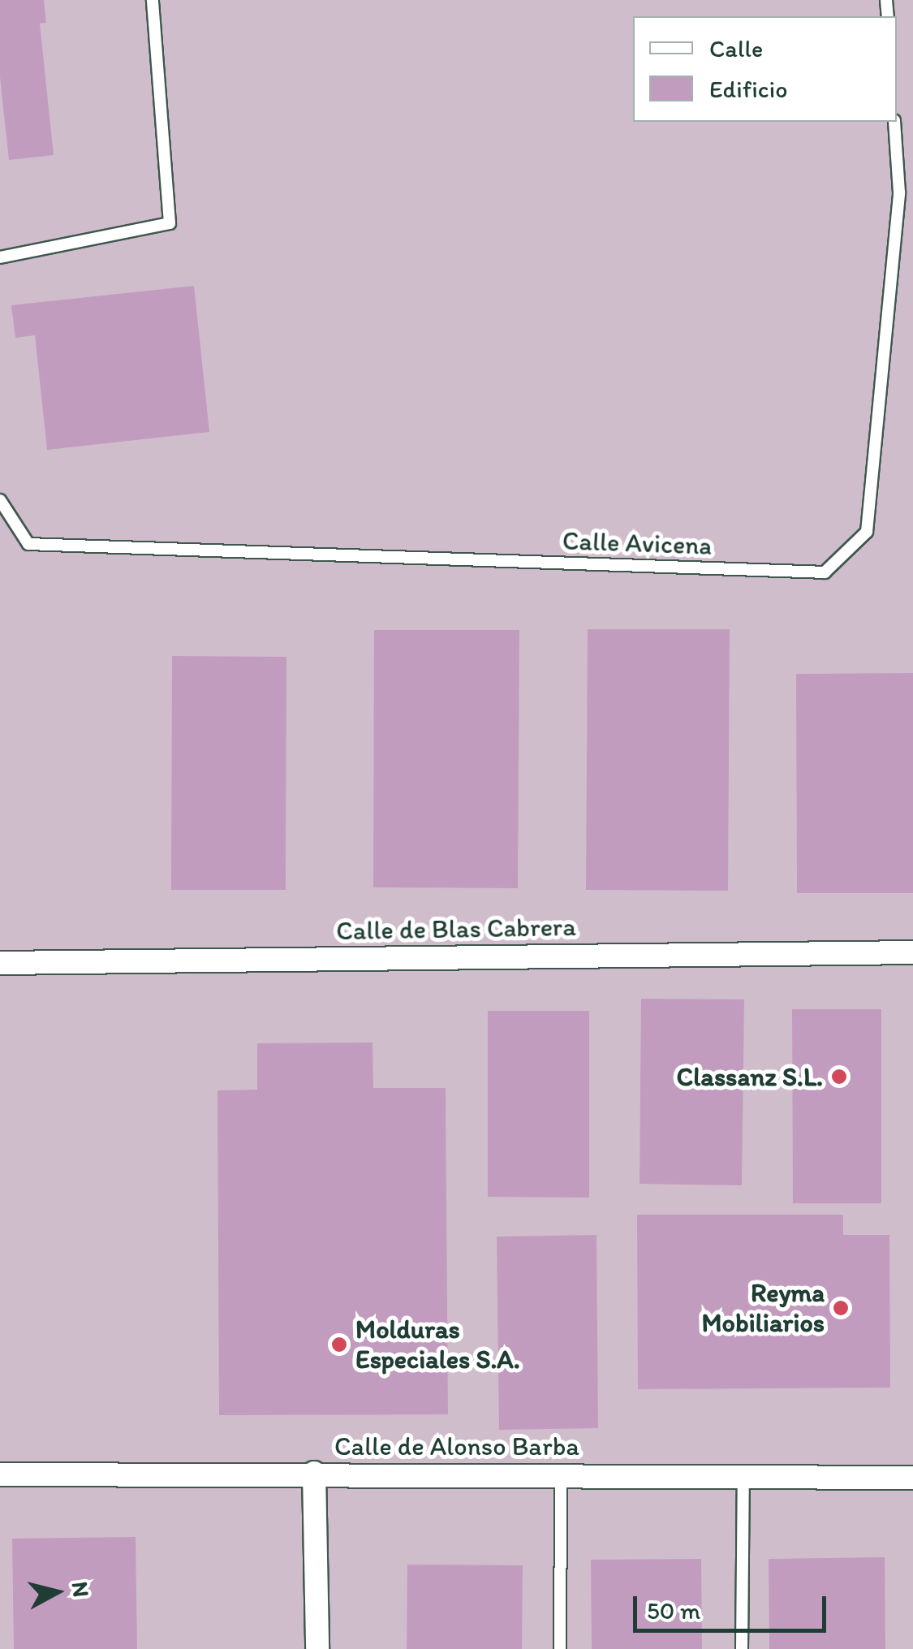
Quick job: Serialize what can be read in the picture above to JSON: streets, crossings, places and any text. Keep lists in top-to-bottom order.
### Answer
{
  "streets": {
    "street": ["Calle de Blas Cabrera", "Calle de Alonso Barba"],
    "lane": ["Calle Avicena"]
  },
  "places": ["Classanz S.L.", "Reyma Mobiliarios", "Molduras Especiales S.A."],
  "legend": ["Calle", "Edificio"],
  "scale_bar": "50 m",
  "north": "right"
}
